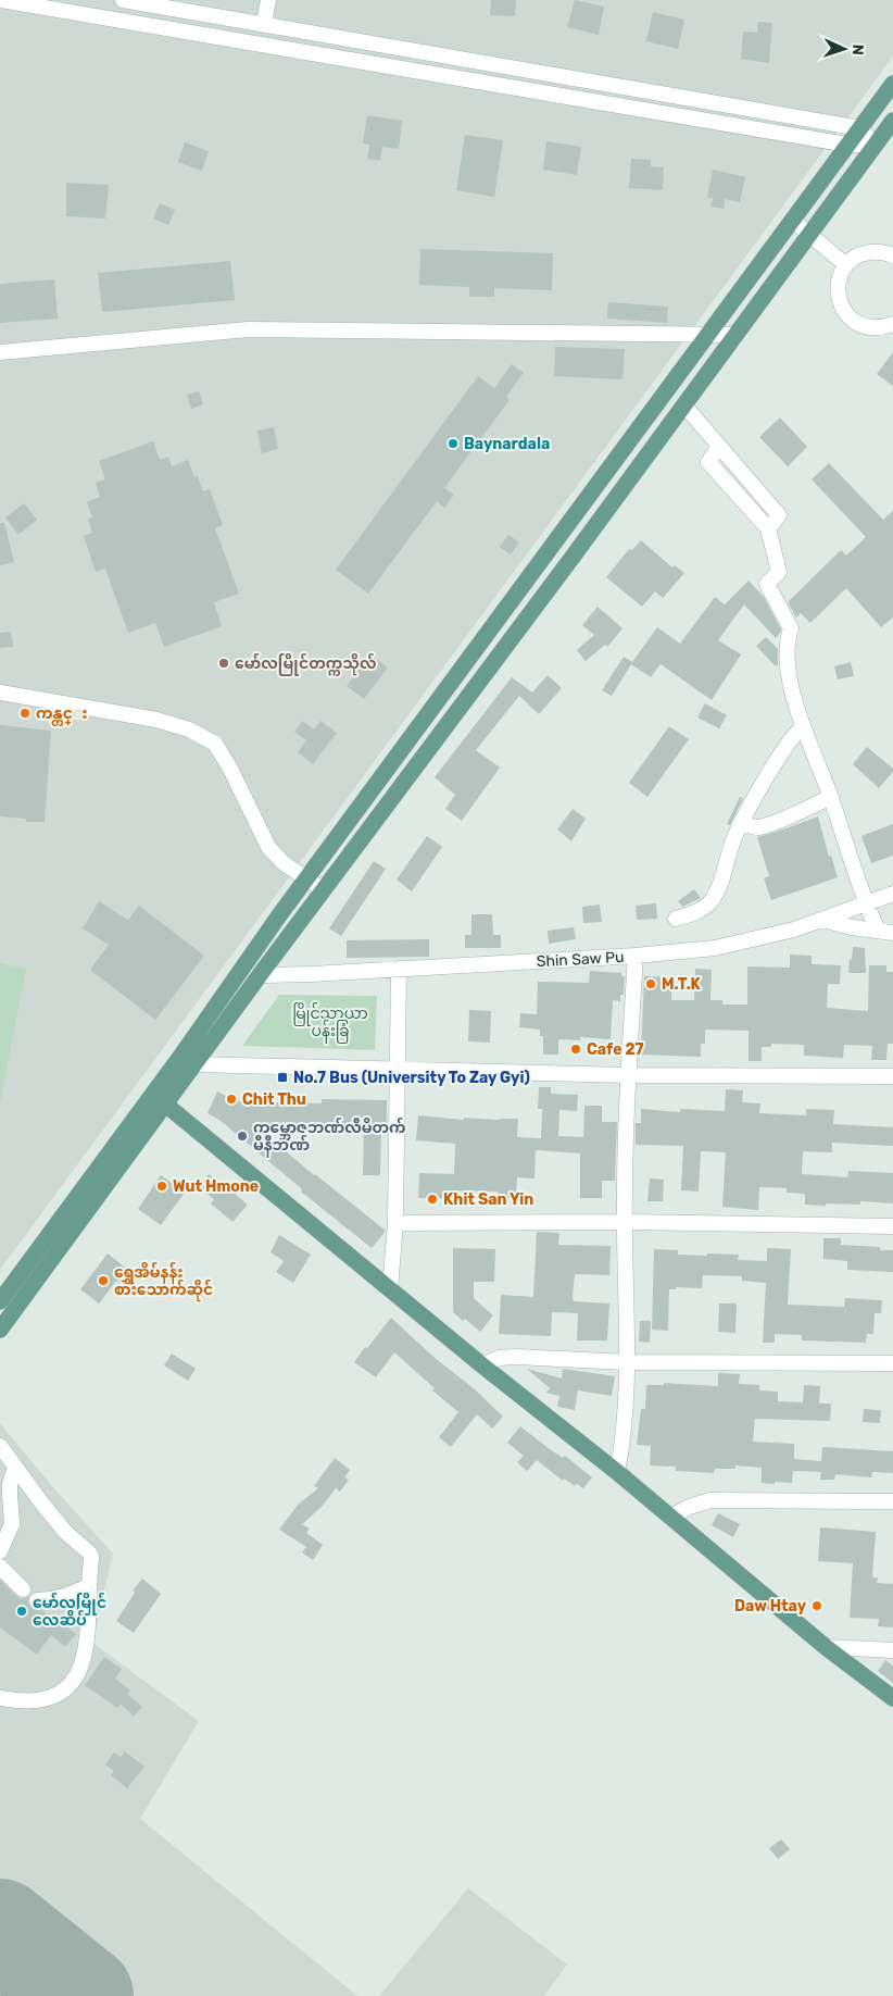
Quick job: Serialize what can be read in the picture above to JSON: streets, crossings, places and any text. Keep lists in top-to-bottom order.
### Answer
{
  "streets": {
    "street": ["Shin Saw Pu"]
  },
  "parks": ["မြိုင်သာယာ ပန်းခြံ"],
  "places": {
    "other": [
      "Baynardala",
      "မော်လမြိုင်တက္ကသိုလ်",
      "ကန္တင္း",
      "M.T.K",
      "Cafe 27",
      "Chit Thu",
      "ကမ္ဘောဇဘဏ်လီမိတက် မီနီဘဏ်",
      "Wut Hmone",
      "Khit San Yin",
      "ရွှေအိမ်နန်း စားသောက်ဆိုင်",
      "Daw Htay",
      "မော်လမြိုင် လေဆိပ်"
    ],
    "transit": ["No.7 Bus (University To Zay Gyi)"]
  },
  "north": "right"
}
